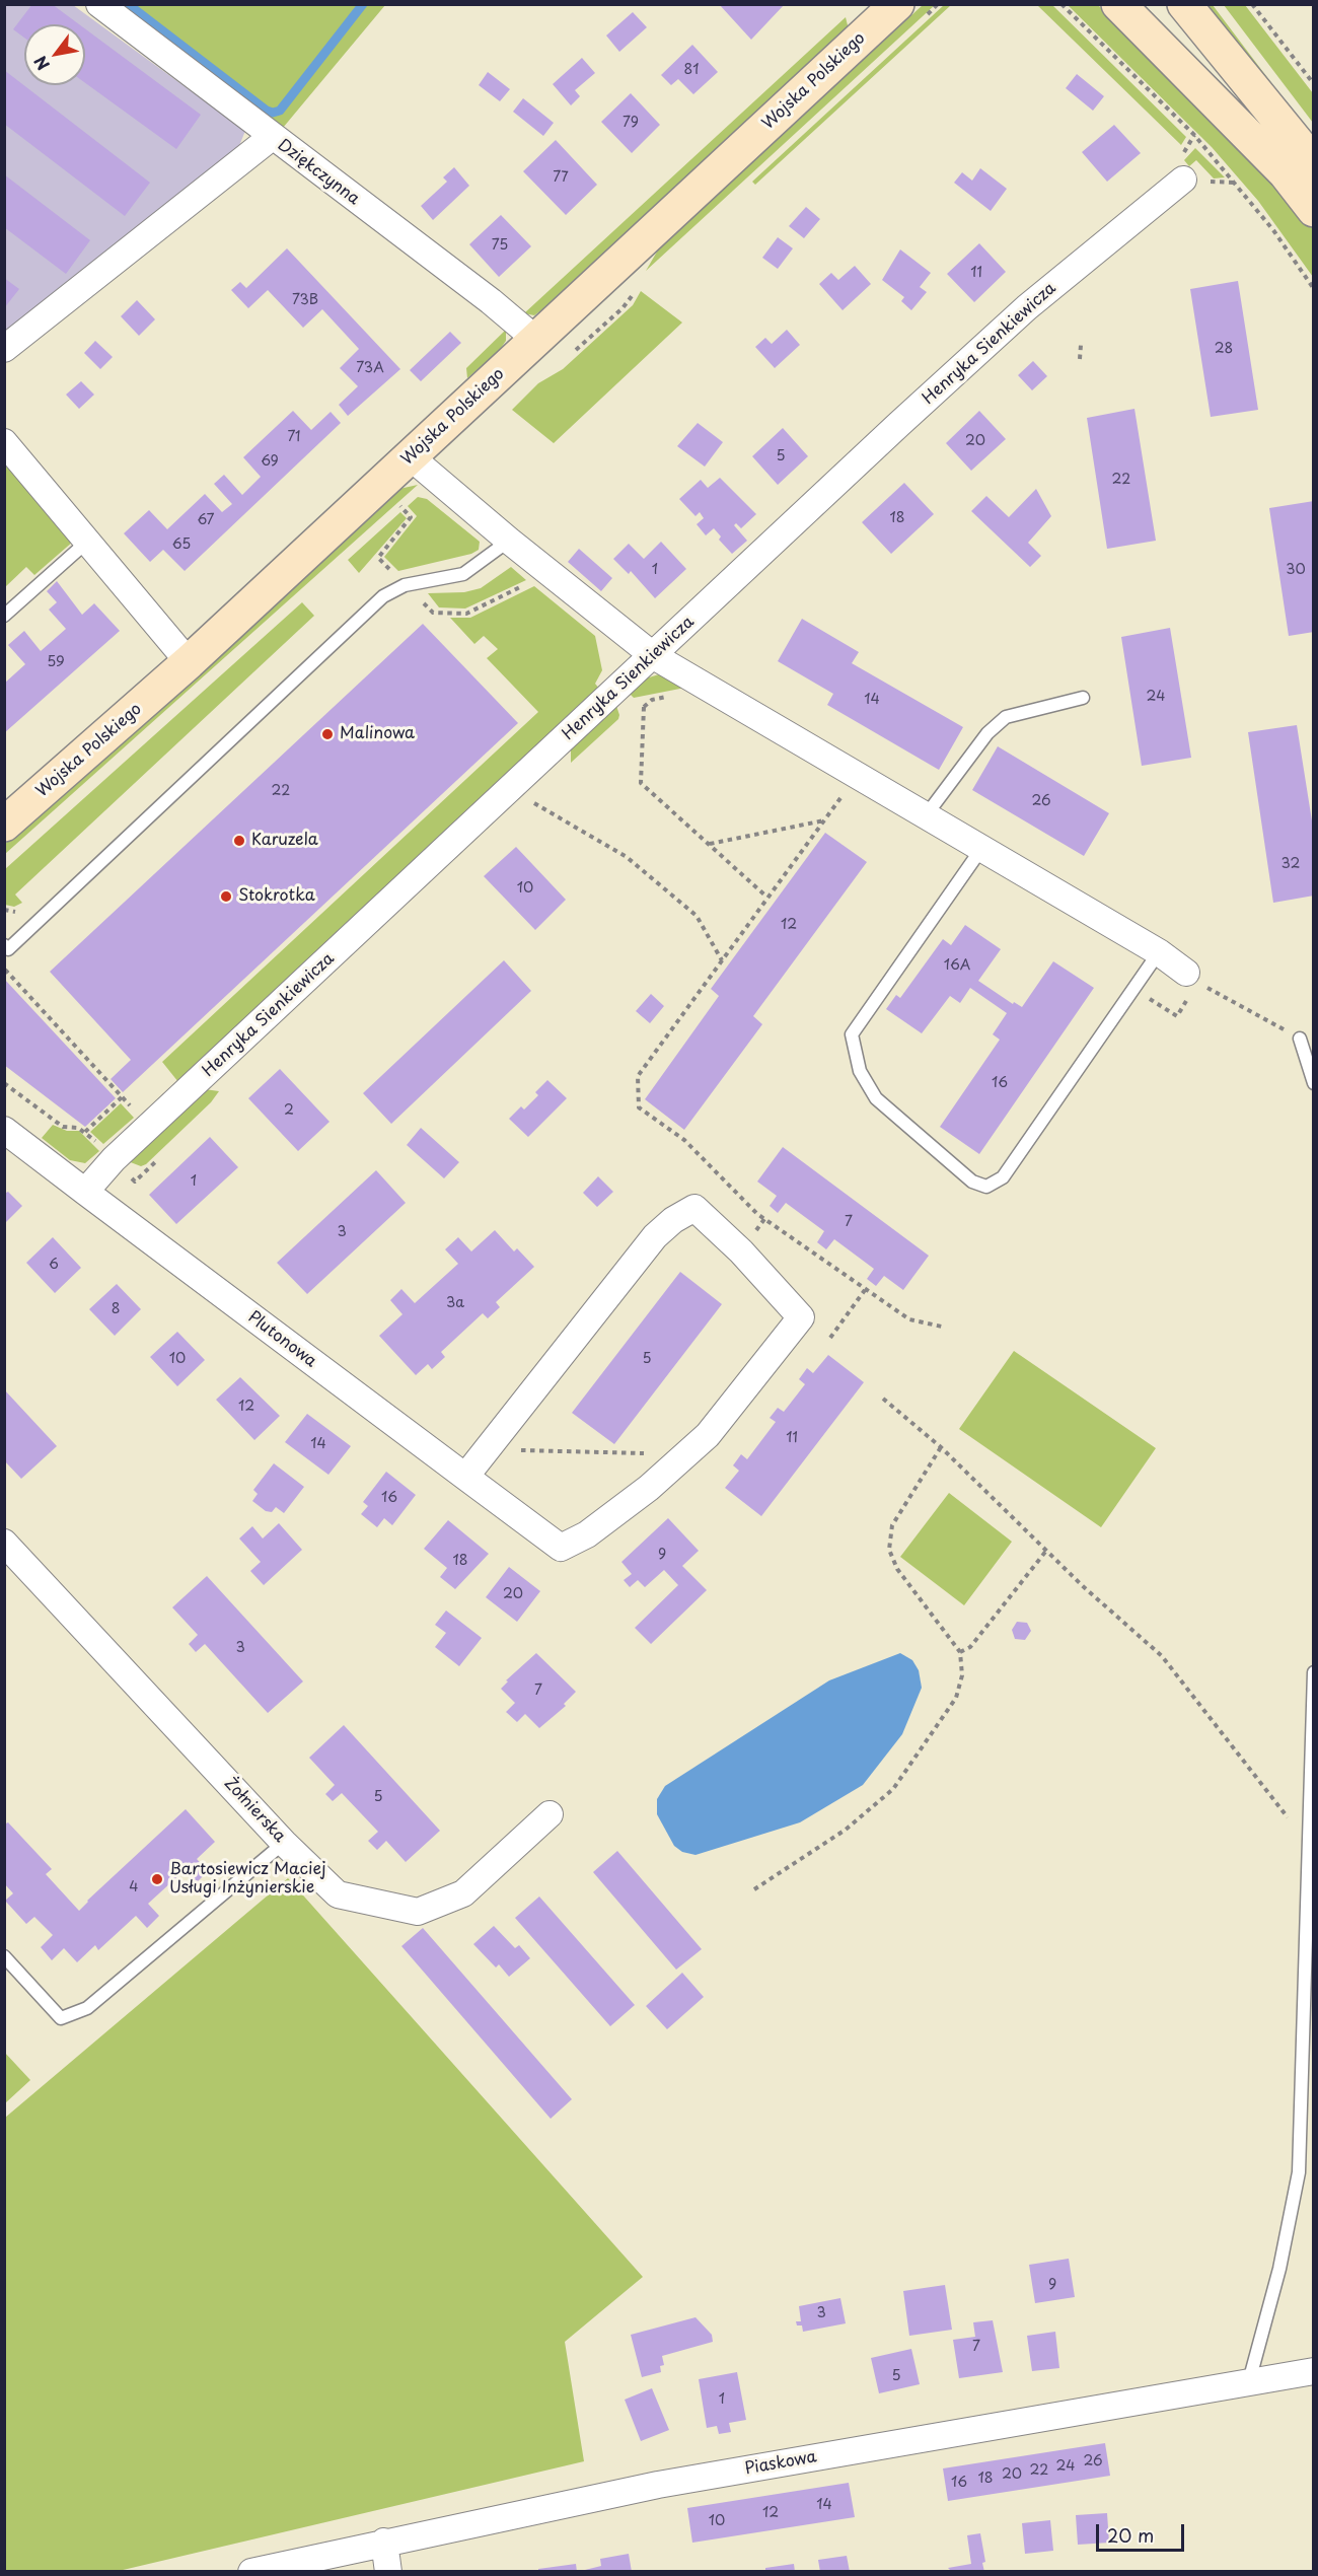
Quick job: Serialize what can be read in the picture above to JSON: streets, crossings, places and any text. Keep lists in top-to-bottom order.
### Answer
{
  "streets": {
    "street": [
      "Wojska Polskiego",
      "Dziękczynna",
      "Henryka Sienkiewicza",
      "Plutonowa",
      "Żołnierska",
      "Piaskowa"
    ]
  },
  "crossings": [
    ["Wojska Polskiego", "Dziękczynna"],
    ["Henryka Sienkiewicza", "Plutonowa"]
  ],
  "places": [
    "Malinowa",
    "Karuzela",
    "Stokrotka",
    "Bartosiewicz Maciej Usługi Inżynierskie"
  ],
  "house_numbers": [
    "81",
    "79",
    "77",
    "75",
    "11",
    "73B",
    "28",
    "73A",
    "71",
    "20",
    "5",
    "69",
    "22",
    "18",
    "67",
    "65",
    "1",
    "30",
    "59",
    "24",
    "14",
    "22",
    "26",
    "32",
    "10",
    "12",
    "16A",
    "16",
    "2",
    "1",
    "7",
    "3",
    "6",
    "3a",
    "8",
    "10",
    "5",
    "12",
    "11",
    "14",
    "16",
    "9",
    "18",
    "20",
    "3",
    "7",
    "5",
    "4",
    "9",
    "3",
    "7",
    "5",
    "1",
    "26",
    "24",
    "22",
    "20",
    "18",
    "16",
    "14",
    "12",
    "10"
  ],
  "scale_bar": "20 m",
  "north": "bottom left"
}
